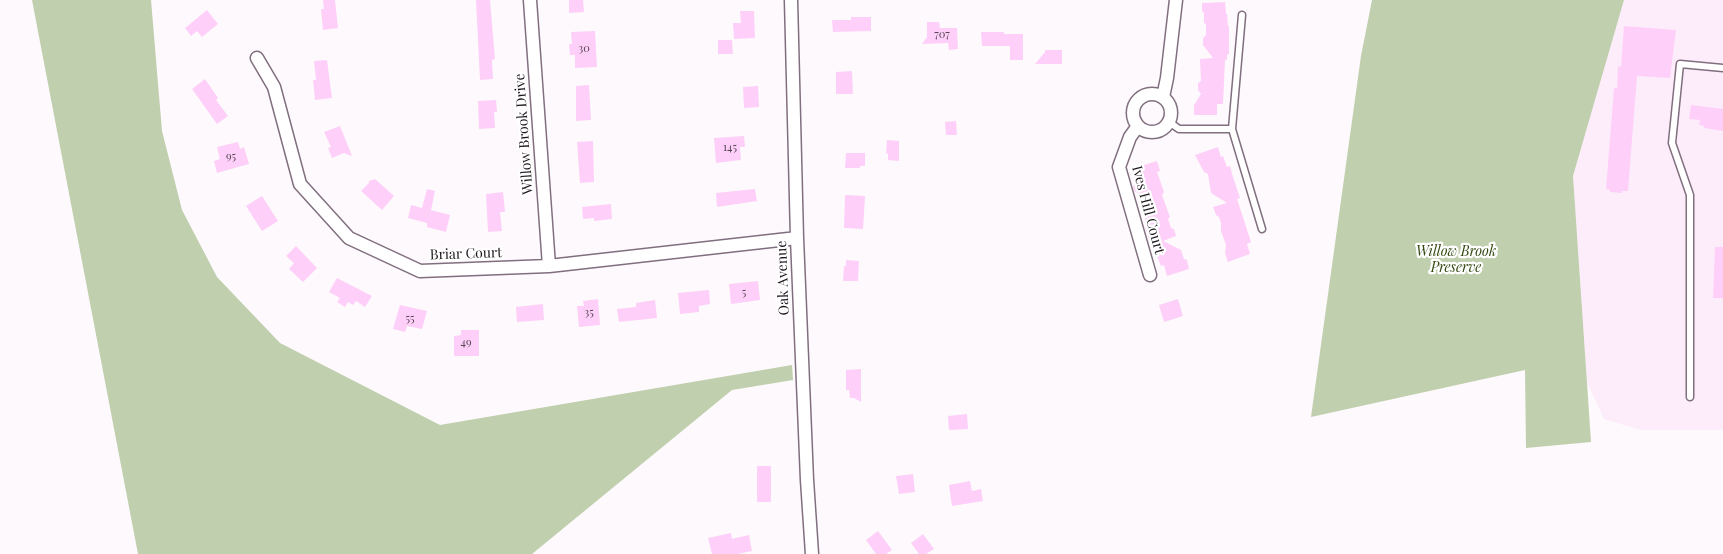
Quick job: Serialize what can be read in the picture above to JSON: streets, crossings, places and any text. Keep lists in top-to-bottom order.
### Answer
{
  "streets": {
    "street": [
      "Willow Brook Drive",
      "Ives Hill Court",
      "Briar Court",
      "Oak Avenue"
    ]
  },
  "crossings": [
    ["Willow Brook Drive", "Briar Court"],
    ["Briar Court", "Oak Avenue"]
  ],
  "parks": ["Willow Brook Preserve"],
  "house_numbers": [
    "707",
    "30",
    "145",
    "95",
    "5",
    "35",
    "55",
    "49"
  ]
}
